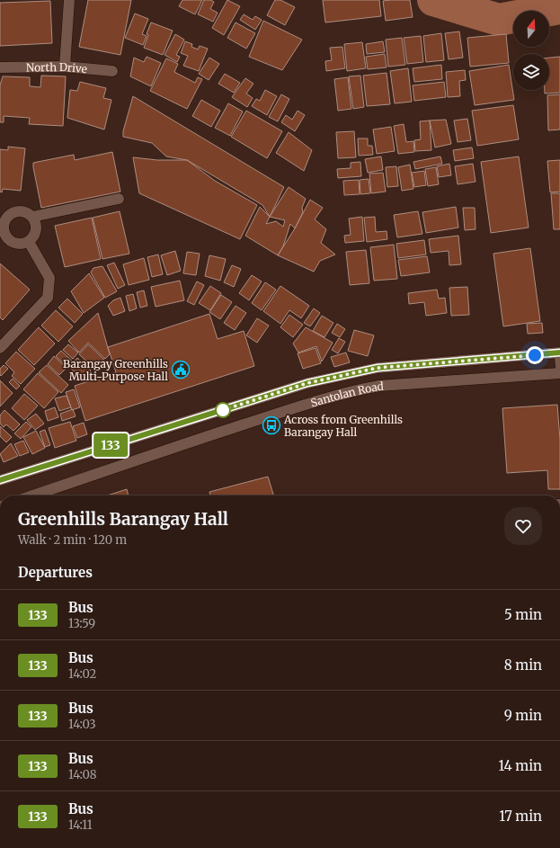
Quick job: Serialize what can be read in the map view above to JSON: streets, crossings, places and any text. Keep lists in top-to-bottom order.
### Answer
{
  "streets": {
    "main road": ["North Drive", "Santolan Road"]
  },
  "places": {
    "public building": ["Barangay Greenhills Multi-Purpose Hall"],
    "bus stop": ["Across from Greenhills Barangay Hall"]
  },
  "lines": ["bus line 133"],
  "north": "top",
  "page": {
    "on_map": "133",
    "heading": [
      ["Greenhills Barangay Hall", "Walk · 2 min · 120 m"],
      "Departures"
    ],
    "list": [
      {
        "mark": "133",
        "name": "Bus",
        "note": "13:59",
        "value": "5 min"
      },
      {
        "mark": "133",
        "name": "Bus",
        "note": "14:02",
        "value": "8 min"
      },
      {
        "mark": "133",
        "name": "Bus",
        "note": "14:03",
        "value": "9 min"
      },
      {
        "mark": "133",
        "name": "Bus",
        "note": "14:08",
        "value": "14 min"
      },
      {
        "mark": "133",
        "name": "Bus",
        "note": "14:11",
        "value": "17 min"
      }
    ]
  }
}
